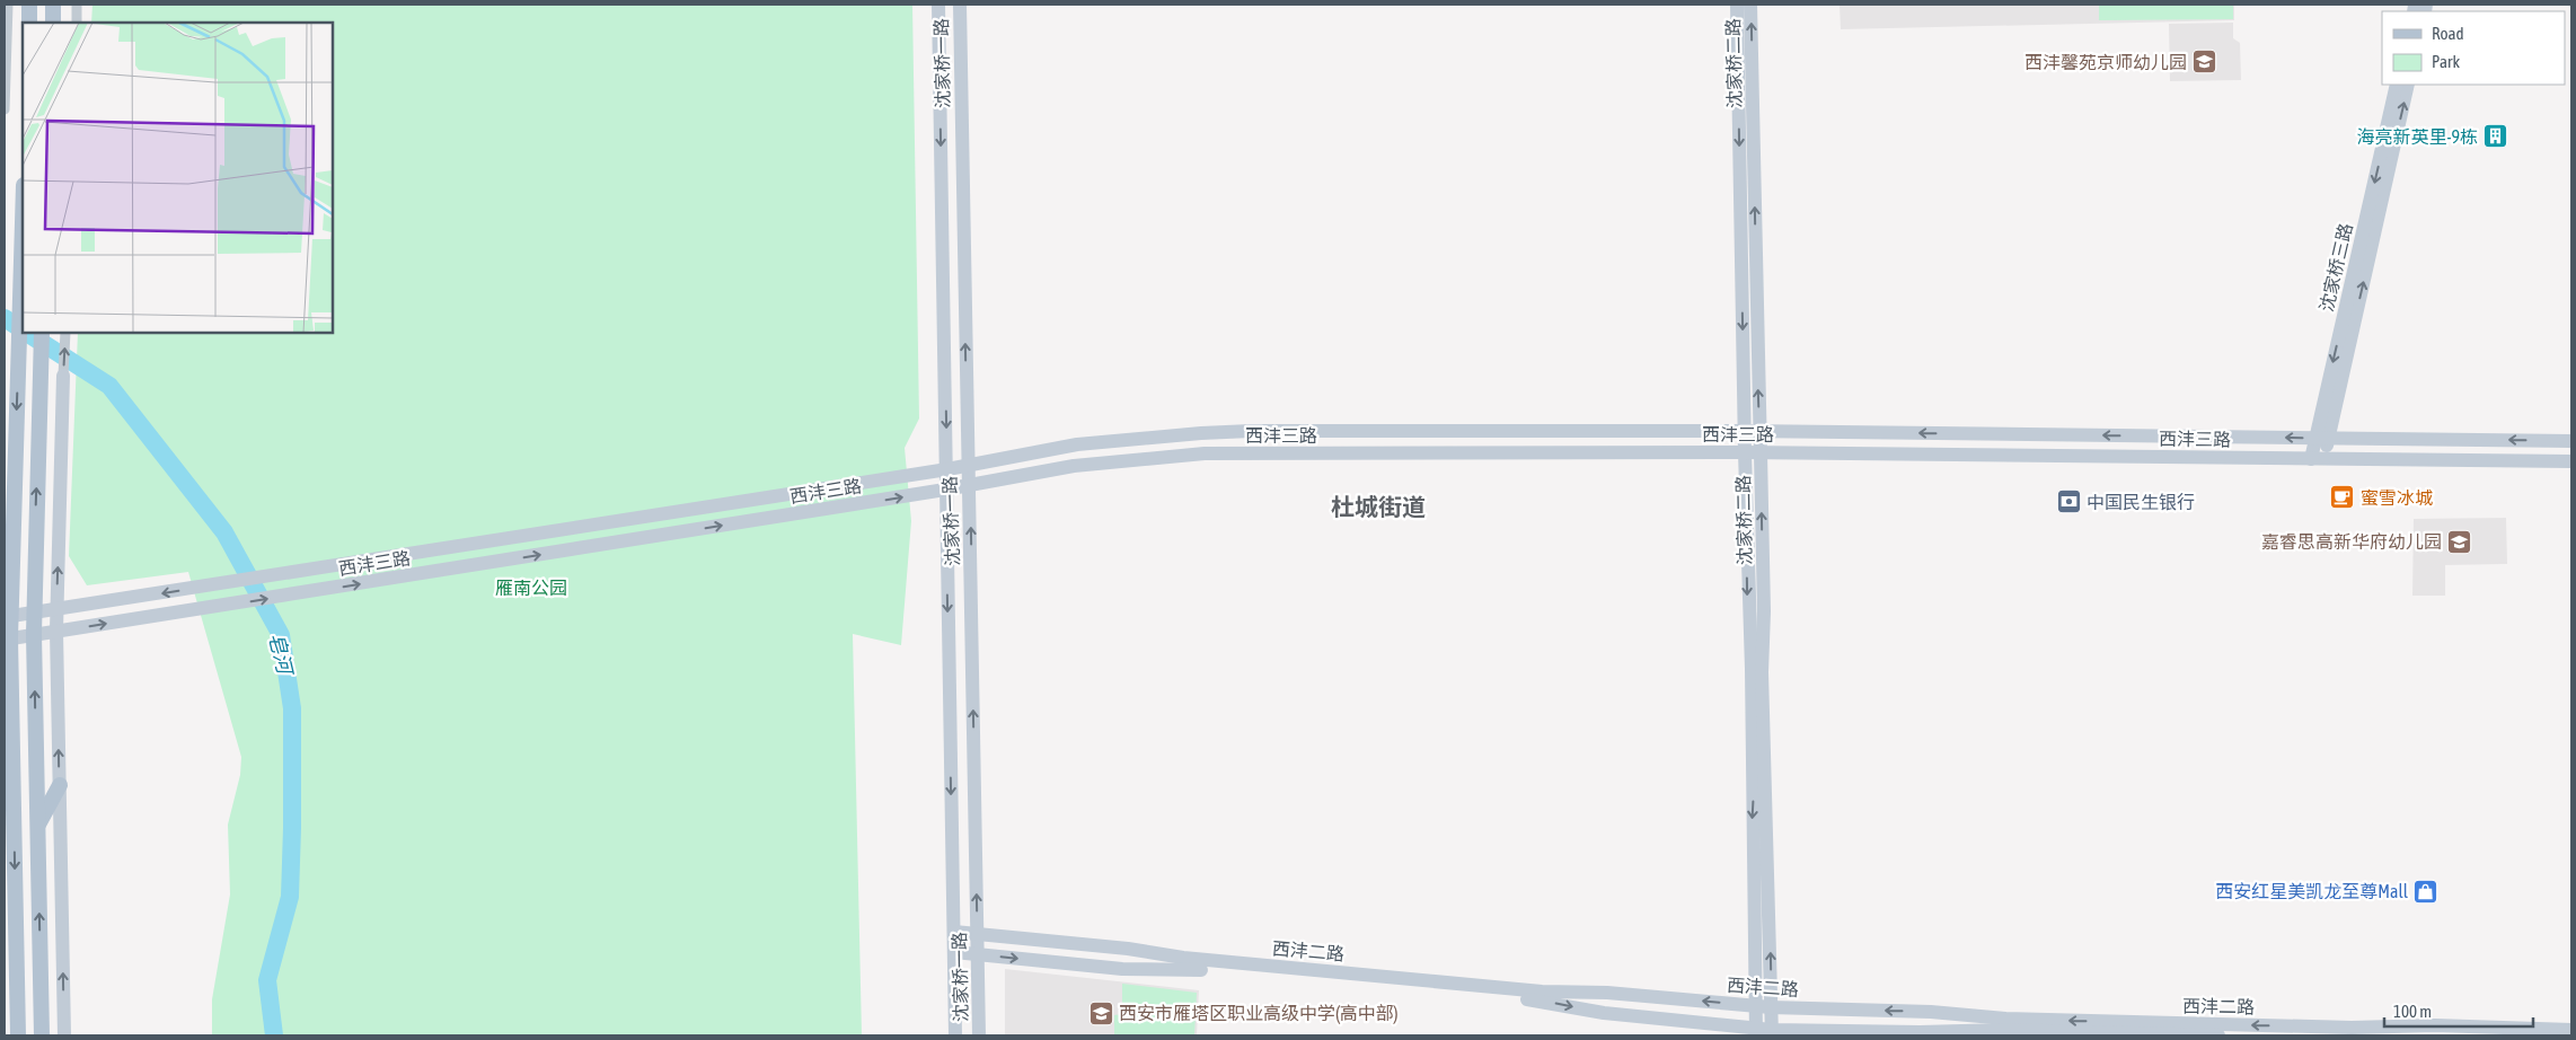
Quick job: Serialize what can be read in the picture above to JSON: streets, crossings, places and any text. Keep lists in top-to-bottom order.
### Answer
{
  "streets": {
    "street": [
      "沈家桥一路",
      "沈家桥二路",
      "沈家桥三路",
      "西沣三路",
      "西沣二路"
    ]
  },
  "crossings": [
    ["沈家桥一路", "西沣三路"],
    ["沈家桥一路", "西沣二路"],
    ["沈家桥二路", "西沣三路"],
    ["沈家桥二路", "西沣二路"],
    ["沈家桥三路", "西沣三路"]
  ],
  "districts": ["杜城街道"],
  "water": ["皂河"],
  "parks": ["雁南公园"],
  "places": {
    "school or university": ["西沣馨苑京师幼儿园", "嘉睿思高新华府幼儿园", "西安市雁塔区职业高级中学(高中部)"],
    "building": ["海亮新英里-9栋"],
    "cafe": ["蜜雪冰城"],
    "bank": ["中国民生银行"],
    "shop": ["西安红星美凯龙至尊Mall"]
  },
  "legend": ["Road", "Park"],
  "scale_bar": "100 m"
}
